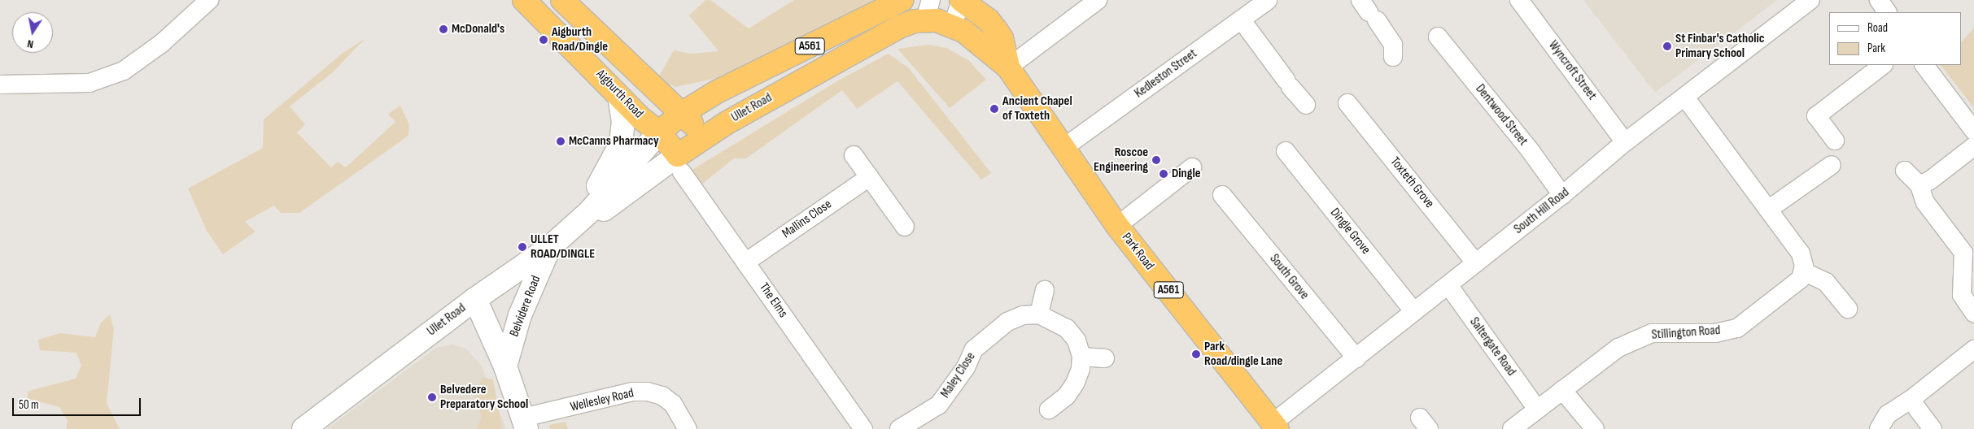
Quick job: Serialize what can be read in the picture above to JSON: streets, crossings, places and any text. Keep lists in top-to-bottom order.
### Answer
{
  "streets": {
    "highway": [
      "A561",
      "Aigburth Road",
      "Ullet Road",
      "Park Road"
    ],
    "main road": ["Belvidere Road"],
    "street": [
      "Wyncroft Street",
      "Kedleston Street",
      "Dentwood Street",
      "Toxteth Grove",
      "South Hill Road",
      "Mallins Close",
      "Dingle Grove",
      "South Grove",
      "The Elms",
      "Stillington Road",
      "Saltergate Road",
      "Maley Close",
      "Wellesley Road"
    ]
  },
  "crossings": [
    ["Wyncroft Street", "South Hill Road"],
    ["Kedleston Street", "Park Road"],
    ["Aigburth Road", "Ullet Road"],
    ["Aigburth Road", "The Elms"],
    ["Ullet Road", "Park Road"],
    ["Ullet Road", "The Elms"],
    ["Ullet Road", "Belvidere Road"],
    ["Dentwood Street", "South Hill Road"],
    ["Toxteth Grove", "South Hill Road"],
    ["South Hill Road", "Dingle Grove"],
    ["South Hill Road", "Park Road"],
    ["South Hill Road", "South Grove"],
    ["South Hill Road", "Saltergate Road"],
    ["Mallins Close", "The Elms"],
    ["Belvidere Road", "Wellesley Road"],
    ["Stillington Road", "Saltergate Road"]
  ],
  "places": [
    "McDonald's",
    "Aigburth Road/Dingle",
    "St Finbar's Catholic Primary School",
    "Ancient Chapel of Toxteth",
    "McCanns Pharmacy",
    "Roscoe Engineering",
    "Dingle",
    "ULLET ROAD/DINGLE",
    "Park Road/dingle Lane",
    "Belvedere Preparatory School"
  ],
  "legend": ["Road", "Park"],
  "scale_bar": "50 m",
  "north": "bottom"
}
